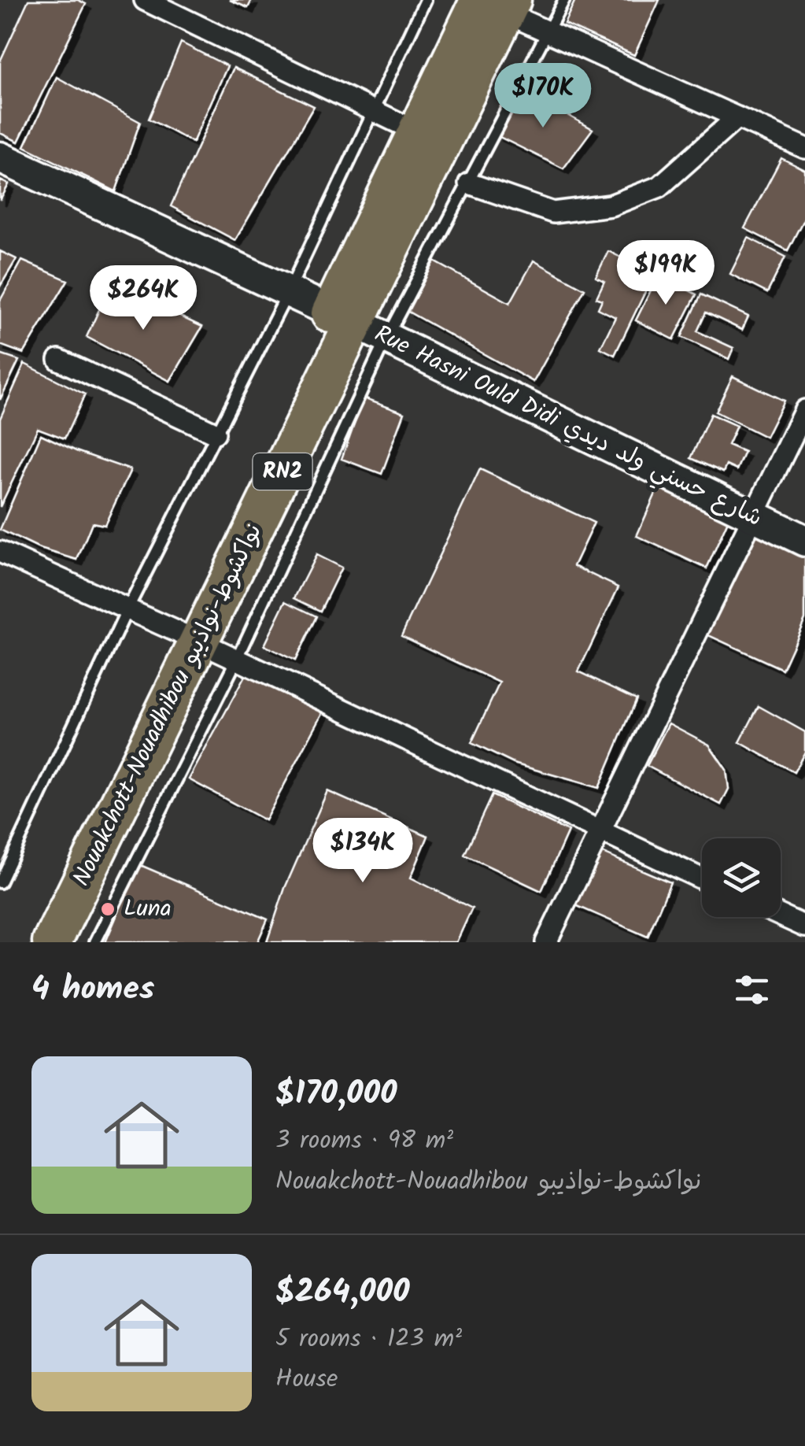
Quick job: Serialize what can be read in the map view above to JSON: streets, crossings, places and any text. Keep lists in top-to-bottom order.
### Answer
{
  "streets": {
    "highway": ["RN2", "Nouakchott-Nouadhibou نواكشوط-نواذيبو"],
    "street": ["Rue Hasni Ould Didi شارع حسني ولد ديدي"]
  },
  "crossings": [
    ["Rue Hasni Ould Didi شارع حسني ولد ديدي", "Nouakchott-Nouadhibou نواكشوط-نواذيبو"]
  ],
  "places": ["Luna"],
  "page": {
    "price": [
      "$170K",
      "$199K",
      "$264K",
      "$134K"
    ],
    "heading": "4 homes",
    "list": [
      {
        "name": "$170,000",
        "note": "3 rooms · 98 m² · Nouakchott-Nouadhibou نواكشوط-نواذيبو"
      },
      {
        "name": "$264,000",
        "note": "5 rooms · 123 m² · House"
      }
    ]
  }
}
